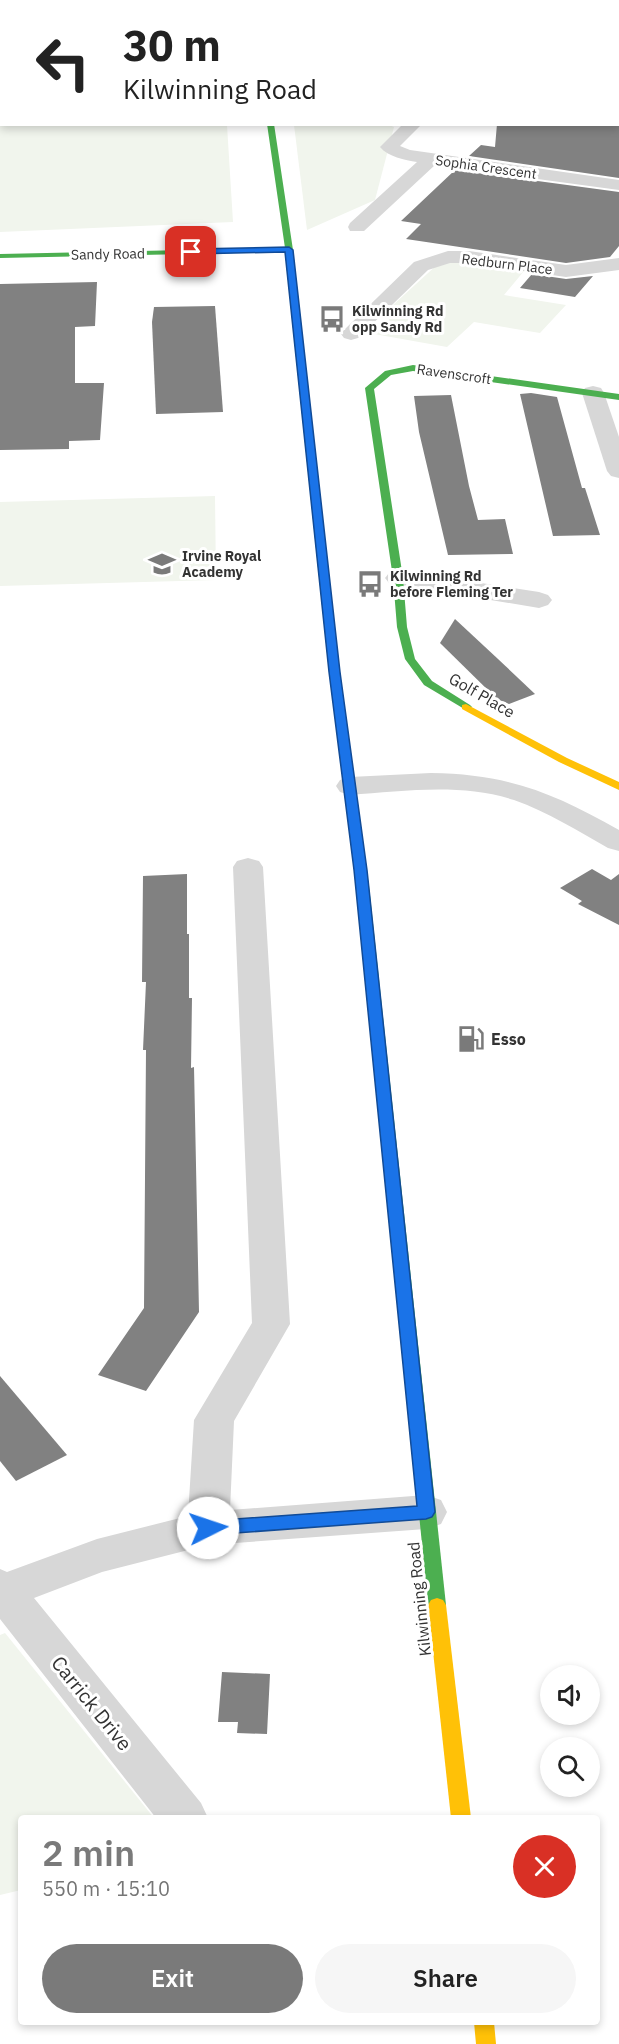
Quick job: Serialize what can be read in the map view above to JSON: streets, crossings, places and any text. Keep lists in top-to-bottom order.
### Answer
{
  "streets": {
    "main road": [
      "Sandy Road",
      "Ravenscroft",
      "Golf Place",
      "Kilwinning Road"
    ],
    "street": ["Sophia Crescent", "Redburn Place", "Carrick Drive"]
  },
  "crossings": [
    ["Sandy Road", "Kilwinning Road"],
    ["Ravenscroft", "Golf Place"]
  ],
  "places": {
    "bus stop": ["Kilwinning Rd opp Sandy Rd", "Kilwinning Rd before Fleming Ter"],
    "school or university": ["Irvine Royal Academy"],
    "fuel station": ["Esso"]
  },
  "page": {
    "turn": ["30 m", "Kilwinning Road"],
    "heading": ["2 min", "550 m · 15:10"],
    "buttons": ["Exit", "Share"]
  }
}
